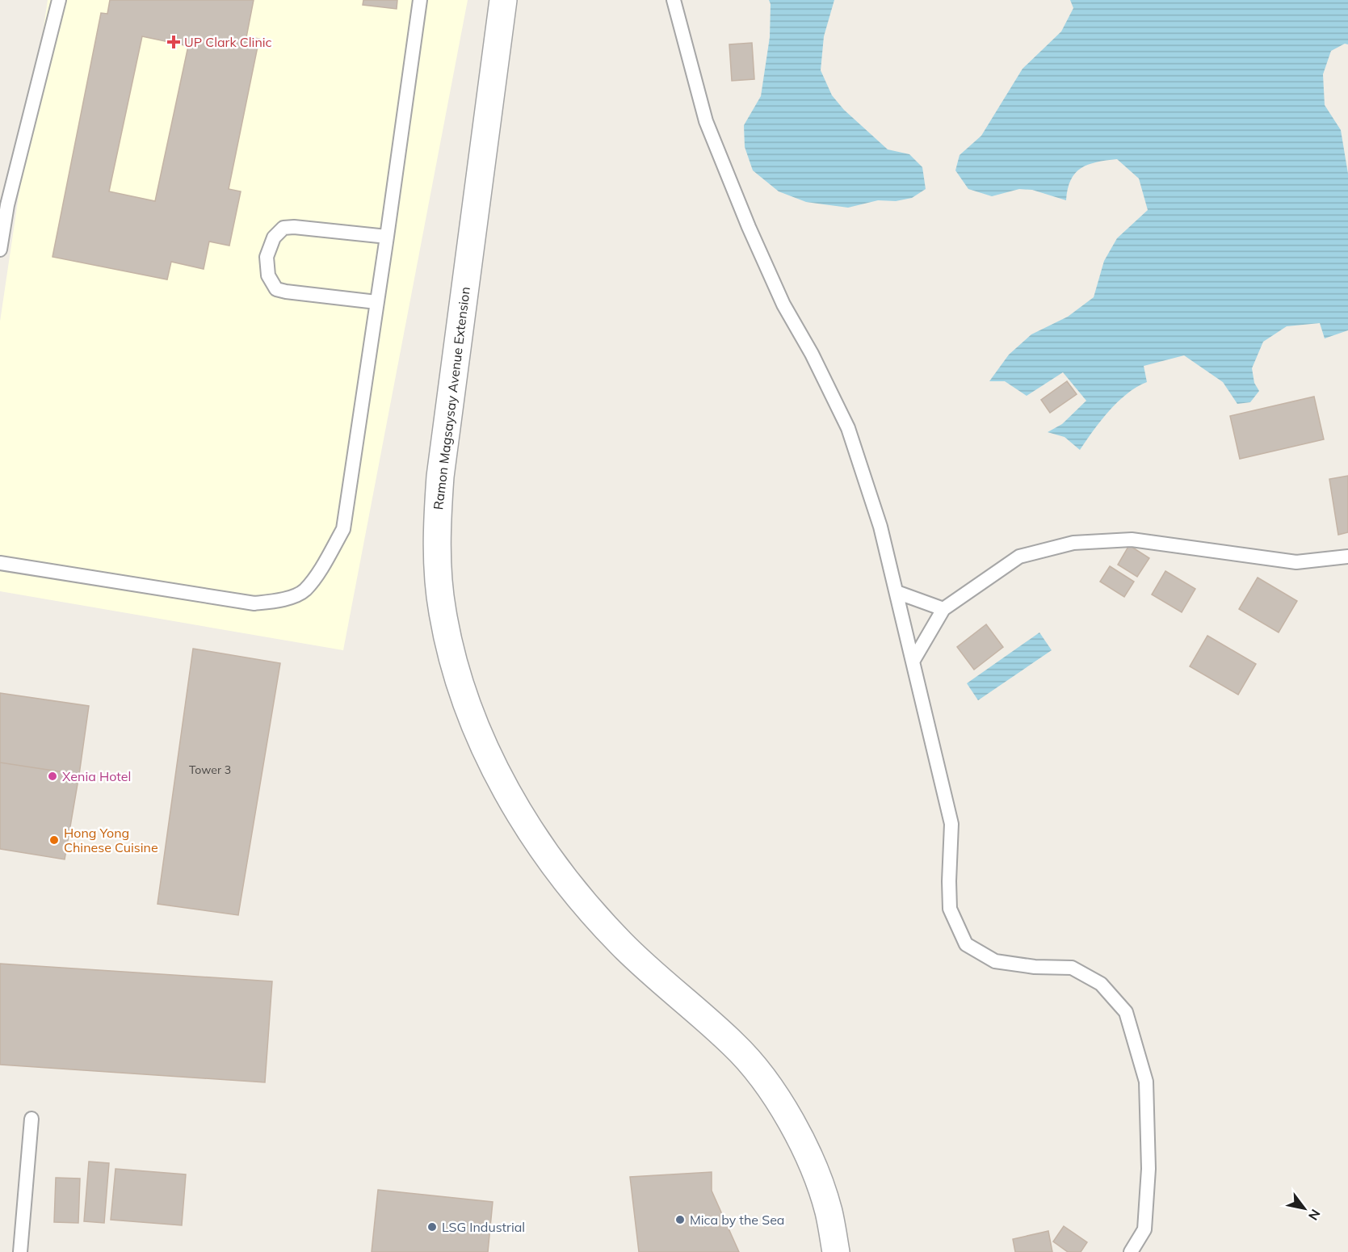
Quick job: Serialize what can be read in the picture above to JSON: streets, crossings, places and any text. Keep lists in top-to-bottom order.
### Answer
{
  "streets": {
    "street": ["Ramon Magsaysay Avenue Extension"]
  },
  "places": {
    "health": ["UP Clark Clinic"],
    "other": [
      "Xenia Hotel",
      "Hong Yong Chinese Cuisine",
      "Mica by the Sea",
      "LSG Industrial"
    ]
  },
  "house_numbers": ["Tower 3"],
  "north": "bottom right"
}
